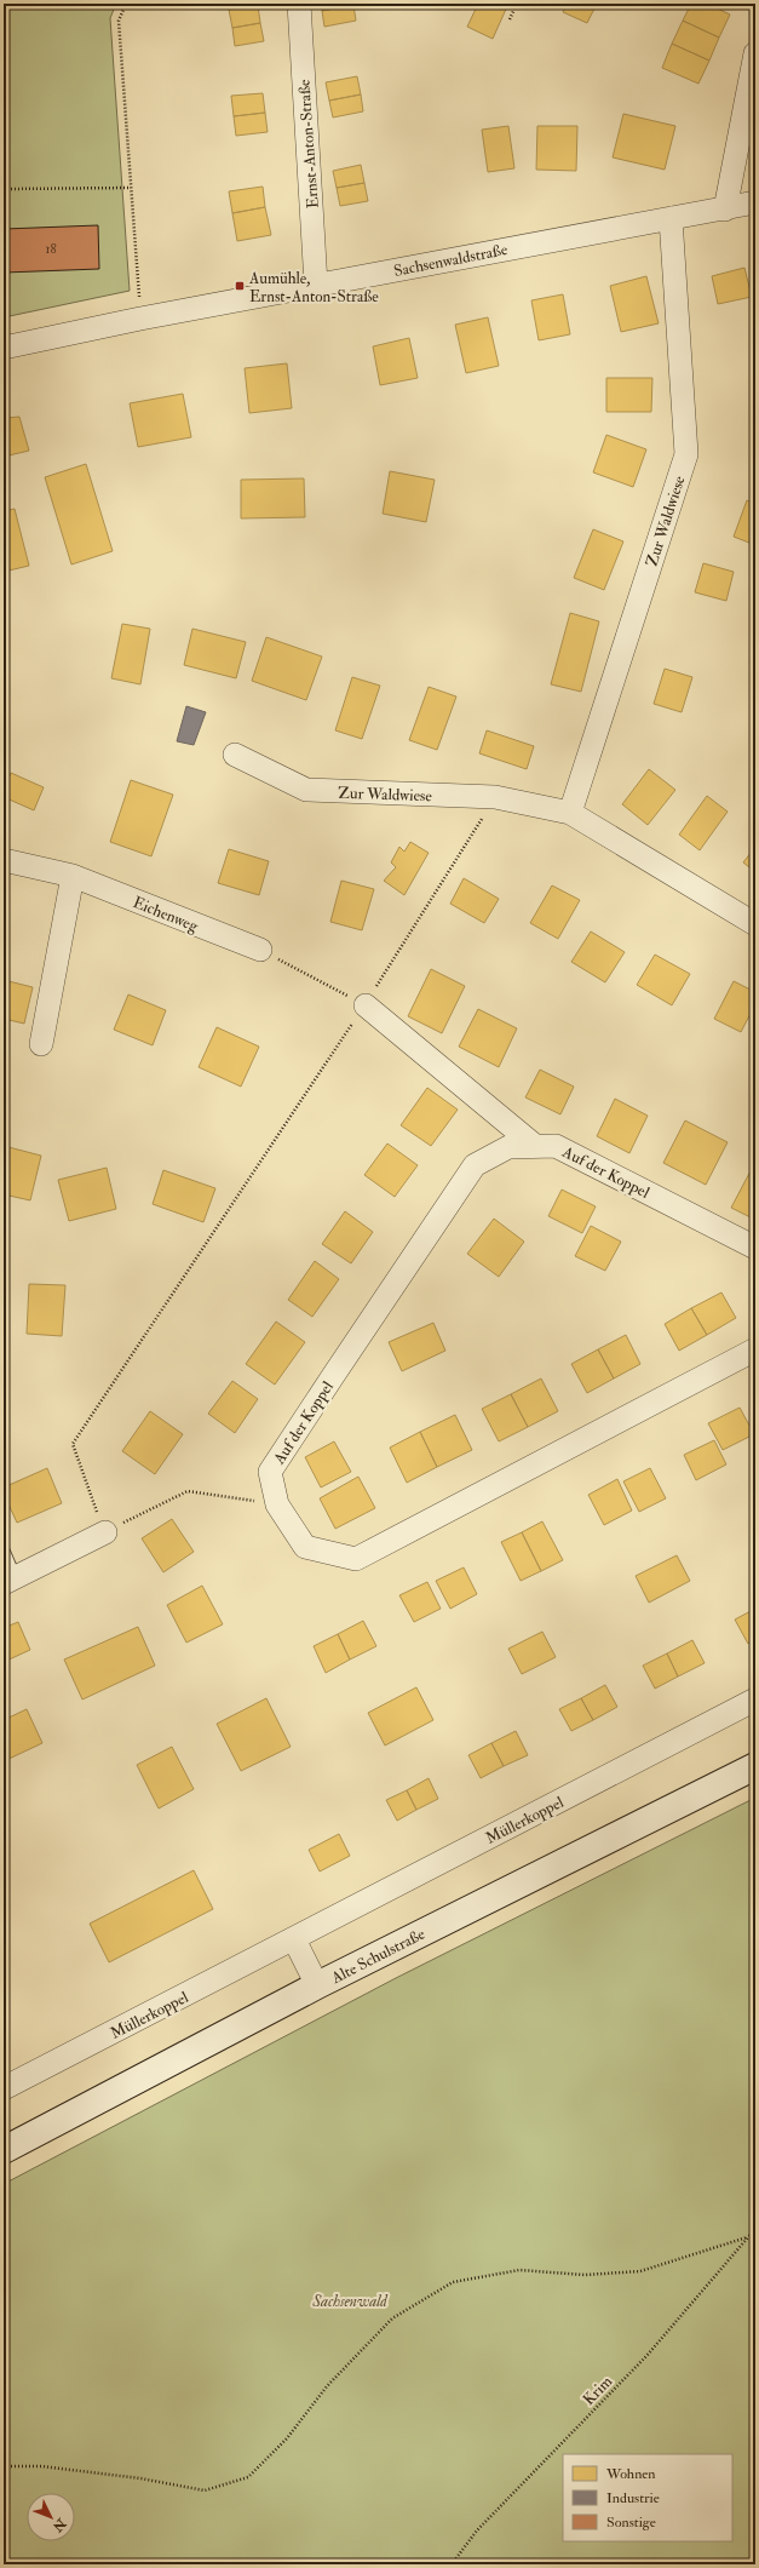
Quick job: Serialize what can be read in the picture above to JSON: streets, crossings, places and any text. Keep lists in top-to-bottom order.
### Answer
{
  "streets": {
    "main road": ["Alte Schulstraße"],
    "street": [
      "Ernst-Anton-Straße",
      "Sachsenwaldstraße",
      "Zur Waldwiese",
      "Eichenweg",
      "Auf der Koppel",
      "Müllerkoppel"
    ],
    "path": ["Krim"]
  },
  "crossings": [
    ["Ernst-Anton-Straße", "Sachsenwaldstraße"],
    ["Sachsenwaldstraße", "Zur Waldwiese"]
  ],
  "parks": ["Sachsenwald"],
  "places": {
    "transit": ["Aumühle, Ernst-Anton-Straße"]
  },
  "house_numbers": ["18"],
  "legend": ["Wohnen", "Industrie", "Sonstige"],
  "north": "bottom right"
}
